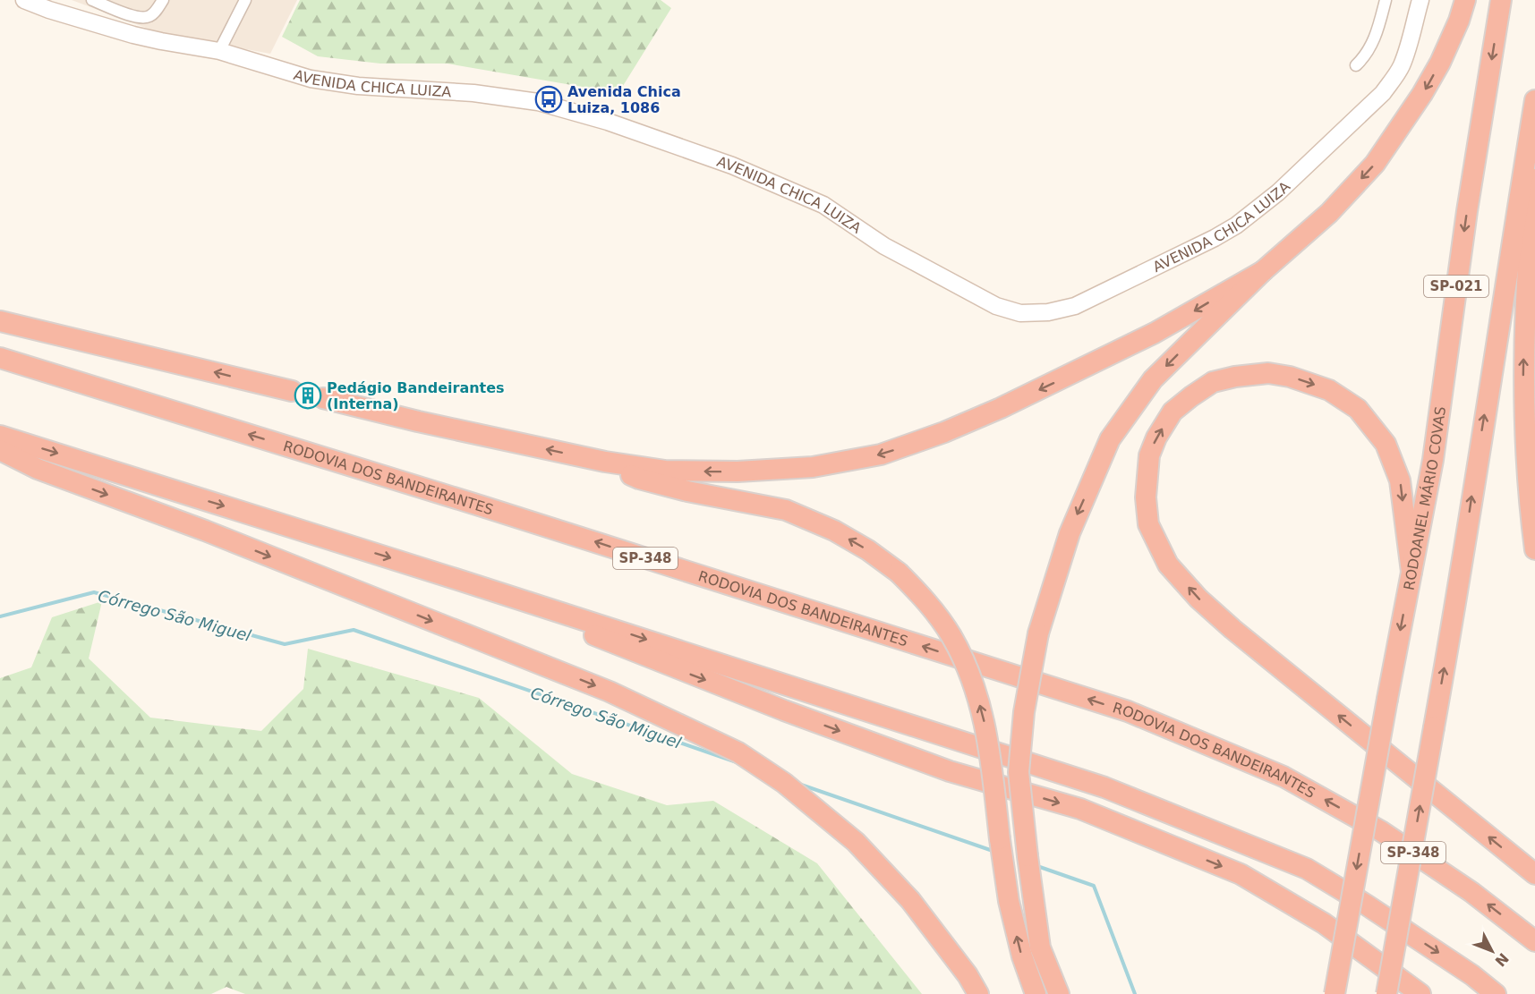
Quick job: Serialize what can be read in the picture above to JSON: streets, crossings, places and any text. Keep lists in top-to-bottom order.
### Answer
{
  "streets": {
    "highway": [
      "SP-021",
      "RODOVIA DOS BANDEIRANTES",
      "RODOANEL MÁRIO COVAS",
      "SP-348"
    ],
    "main road": ["AVENIDA CHICA LUIZA"]
  },
  "water": ["Córrego São Miguel"],
  "places": {
    "bus stop": ["Avenida Chica Luiza, 1086"],
    "building": ["Pedágio Bandeirantes (Interna)"]
  },
  "north": "bottom right"
}
